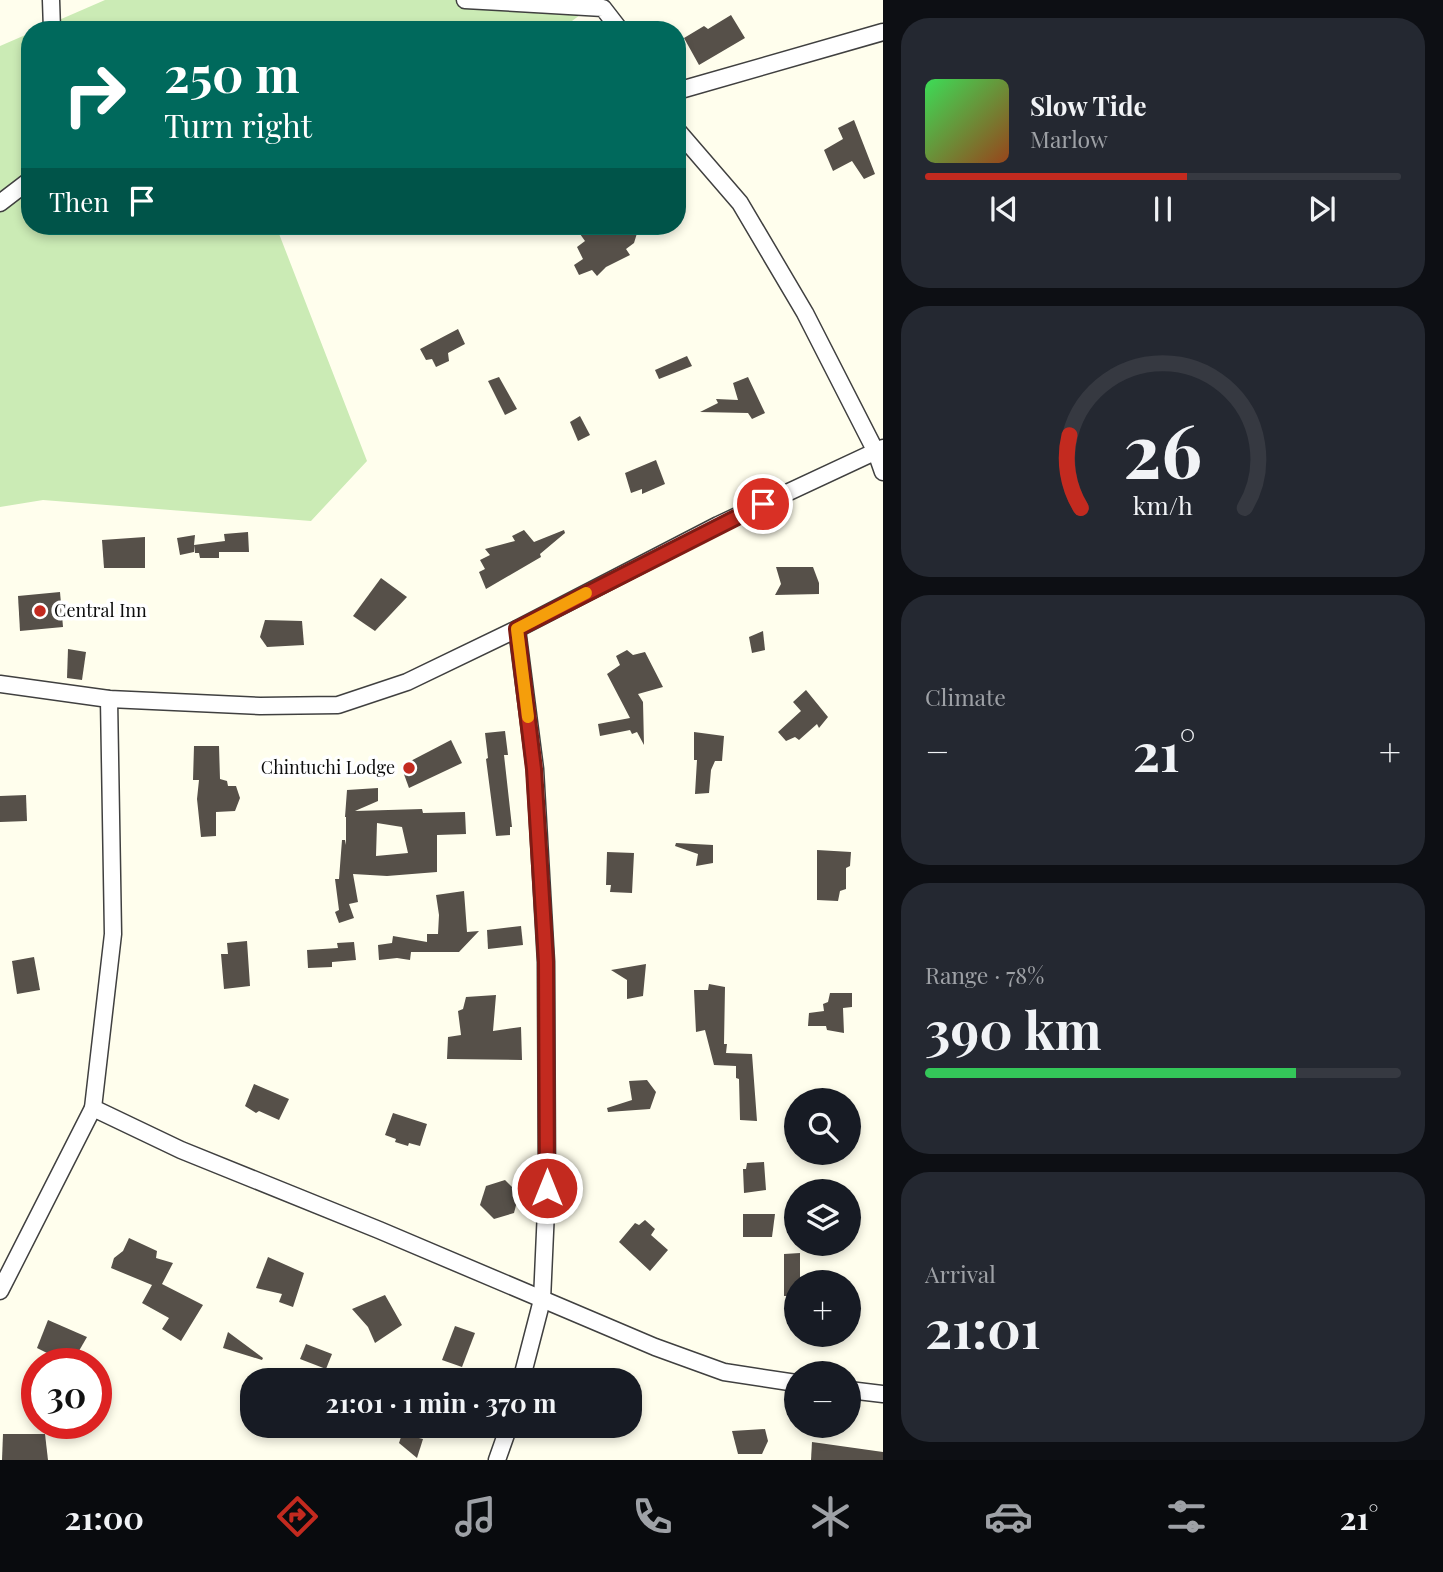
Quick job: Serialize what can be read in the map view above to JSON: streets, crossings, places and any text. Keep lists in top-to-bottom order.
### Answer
{
  "places": ["Central Inn", "Chintuchi Lodge"],
  "page": {
    "turn": ["250 m", "Turn right"],
    "song": ["Slow Tide", "Marlow"],
    "then": "Then",
    "tile": [
      "Climate",
      ["Range · 78%", "390 km"],
      ["Arrival", "21:01"]
    ],
    "heat": ["−", "21°", "+"],
    "map_buttons": ["+", "−"],
    "limit": "30",
    "trip": "21:01 · 1 min · 370 m",
    "tabs": ["21:00", "21°"],
    "gauge": ["26", "km/h"]
  }
}
